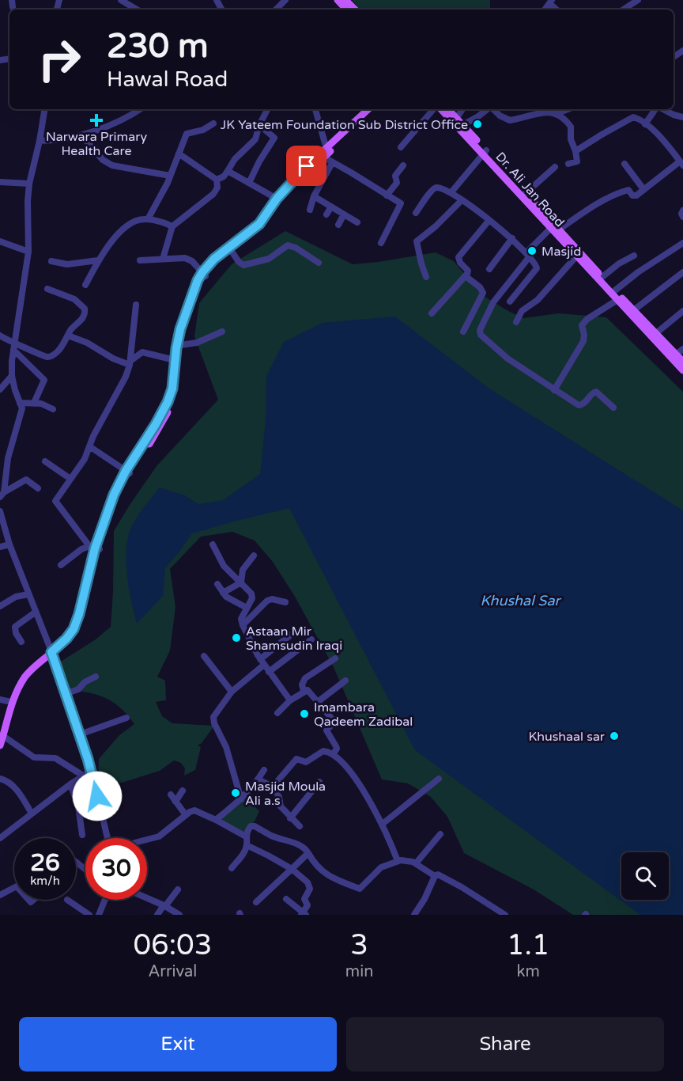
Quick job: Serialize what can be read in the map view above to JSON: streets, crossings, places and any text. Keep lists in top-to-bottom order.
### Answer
{
  "streets": {
    "main road": ["Dr. Ali Jan Road"]
  },
  "water": ["Khushal Sar"],
  "places": {
    "health": ["Narwara Primary Health Care"],
    "other": [
      "JK Yateem Foundation Sub District Office",
      "Masjid",
      "Astaan Mir Shamsudin Iraqi",
      "Imambara Qadeem Zadibal",
      "Khushaal sar",
      "Masjid Moula Ali a.s"
    ]
  },
  "page": {
    "turn": ["230 m", "Hawal Road"],
    "speed": "26 km/h",
    "limit": "30",
    "eta": [
      "06:03",
      "Arrival",
      "3",
      "min",
      "1.1",
      "km"
    ],
    "buttons": ["Exit", "Share"]
  }
}
